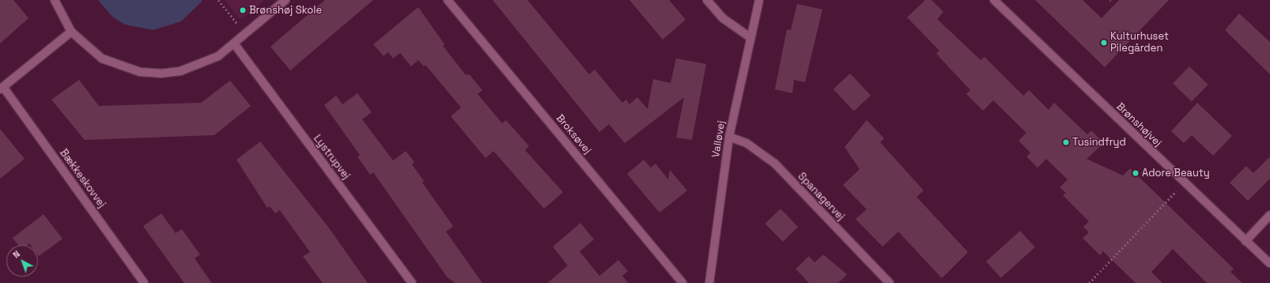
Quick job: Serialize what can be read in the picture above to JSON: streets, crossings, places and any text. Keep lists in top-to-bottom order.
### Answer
{
  "streets": {
    "street": [
      "Brønshøjvej",
      "Broksøvej",
      "Valløvej",
      "Lystrupvej",
      "Bækkeskovvej",
      "Spanagervej"
    ]
  },
  "crossings": [
    ["Valløvej", "Spanagervej"]
  ],
  "places": [
    "Brønshøj Skole",
    "Kulturhuset Pilegården",
    "Tusindfryd",
    "Adore Beauty"
  ],
  "north": "top left"
}
